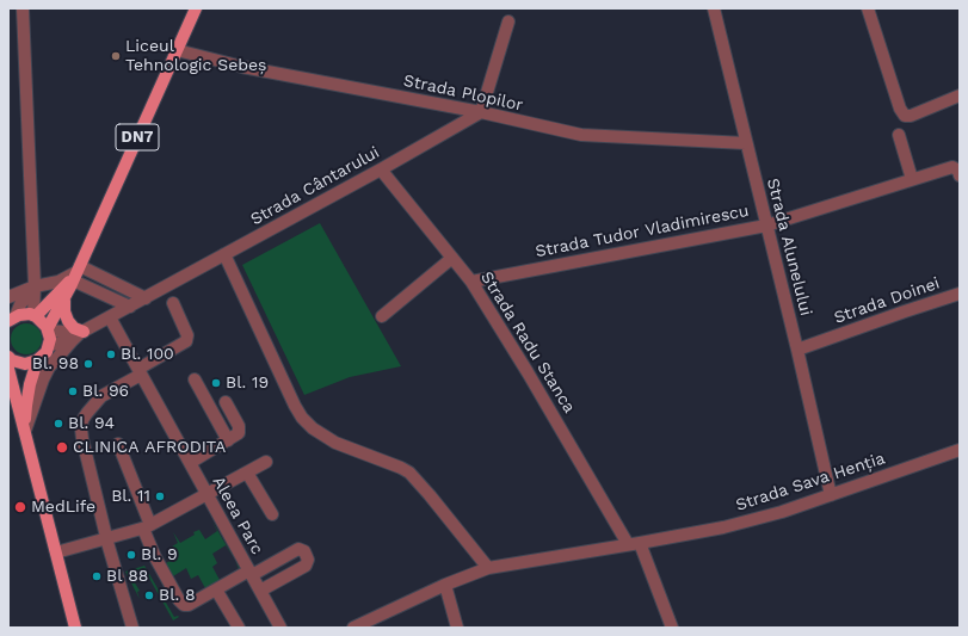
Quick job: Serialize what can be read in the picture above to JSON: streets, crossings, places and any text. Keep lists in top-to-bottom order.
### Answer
{
  "streets": {
    "main road": ["DN7"],
    "street": [
      "Strada Plopilor",
      "Strada Cântarului",
      "Strada Tudor Vladimirescu",
      "Strada Alunelului",
      "Strada Doinei",
      "Strada Radu Stanca",
      "Strada Sava Henția",
      "Aleea Parc"
    ]
  },
  "crossings": [
    ["Strada Plopilor", "DN7"],
    ["Strada Plopilor", "Strada Cântarului"],
    ["Strada Plopilor", "Strada Alunelului"],
    ["Strada Cântarului", "Strada Radu Stanca"],
    ["Strada Cântarului", "Aleea Parc"],
    ["Strada Tudor Vladimirescu", "Strada Alunelului"],
    ["Strada Tudor Vladimirescu", "Strada Radu Stanca"],
    ["Strada Alunelului", "Strada Doinei"],
    ["Strada Alunelului", "Strada Sava Henția"],
    ["Strada Radu Stanca", "Strada Sava Henția"]
  ],
  "places": [
    "Liceul Tehnologic Sebeș",
    "Bl. 100",
    "Bl. 98",
    "Bl. 19",
    "Bl. 96",
    "Bl. 94",
    "CLINICA AFRODITA",
    "Bl. 11",
    "MedLife",
    "Bl. 9",
    "Bl 88",
    "Bl. 8"
  ]
}
